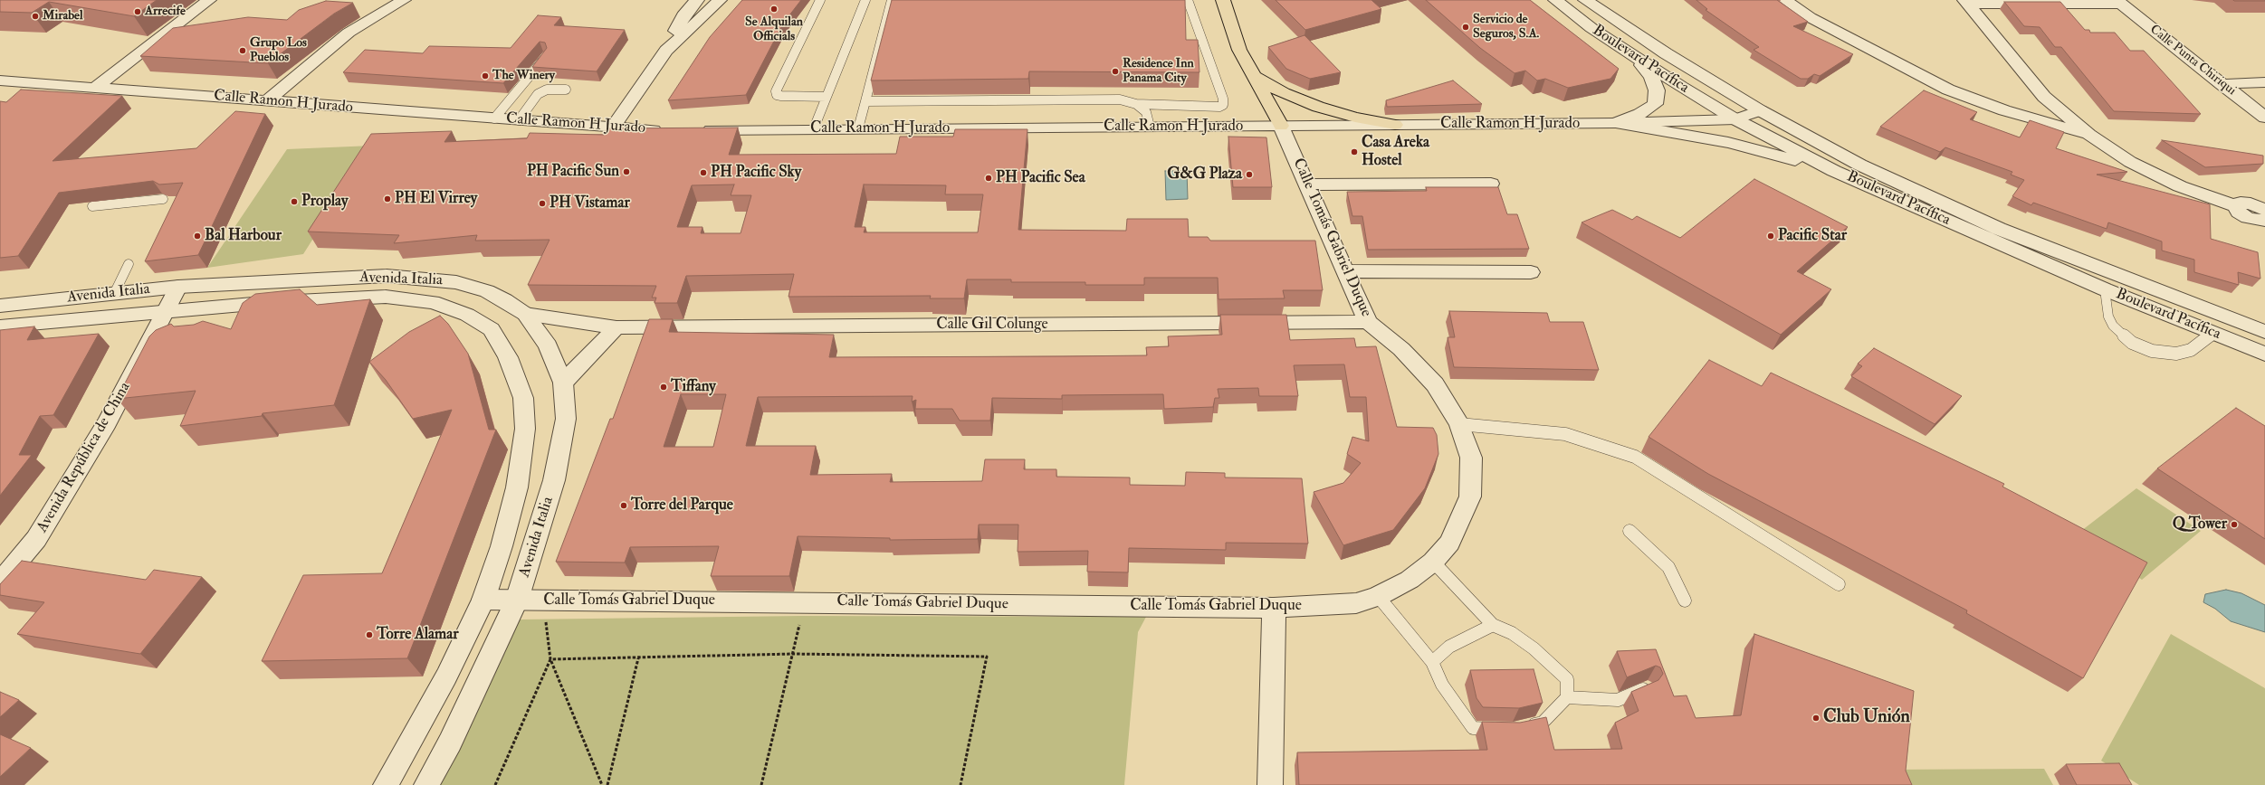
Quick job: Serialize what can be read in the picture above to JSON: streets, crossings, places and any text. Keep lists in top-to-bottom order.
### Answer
{
  "streets": {
    "street": [
      "Boulevard Pacífica",
      "Calle Punta Chiriqui",
      "Calle Ramon H Jurado",
      "Calle Tomás Gabriel Duque",
      "Avenida Italia",
      "Calle Gil Colunge",
      "Avenida República de China"
    ]
  },
  "crossings": [
    ["Boulevard Pacífica", "Calle Ramon H Jurado"],
    ["Calle Ramon H Jurado", "Calle Tomás Gabriel Duque"],
    ["Calle Tomás Gabriel Duque", "Avenida Italia"],
    ["Calle Tomás Gabriel Duque", "Calle Gil Colunge"],
    ["Avenida Italia", "Calle Gil Colunge"],
    ["Avenida Italia", "Avenida República de China"]
  ],
  "places": [
    "Se Alquilan Officials",
    "Arrecife",
    "Mirabel",
    "Servicio de Seguros, S.A.",
    "Grupo Los Pueblos",
    "Residence Inn Panama City",
    "The Winery",
    "Casa Areka Hostel",
    "PH Pacific Sun",
    "PH Pacific Sky",
    "G&G Plaza",
    "PH Pacific Sea",
    "PH El Virrey",
    "Proplay",
    "PH Vistamar",
    "Bal Harbour",
    "Pacific Star",
    "Tiffany",
    "Torre del Parque",
    "Q Tower",
    "Torre Alamar",
    "Club Unión"
  ]
}
